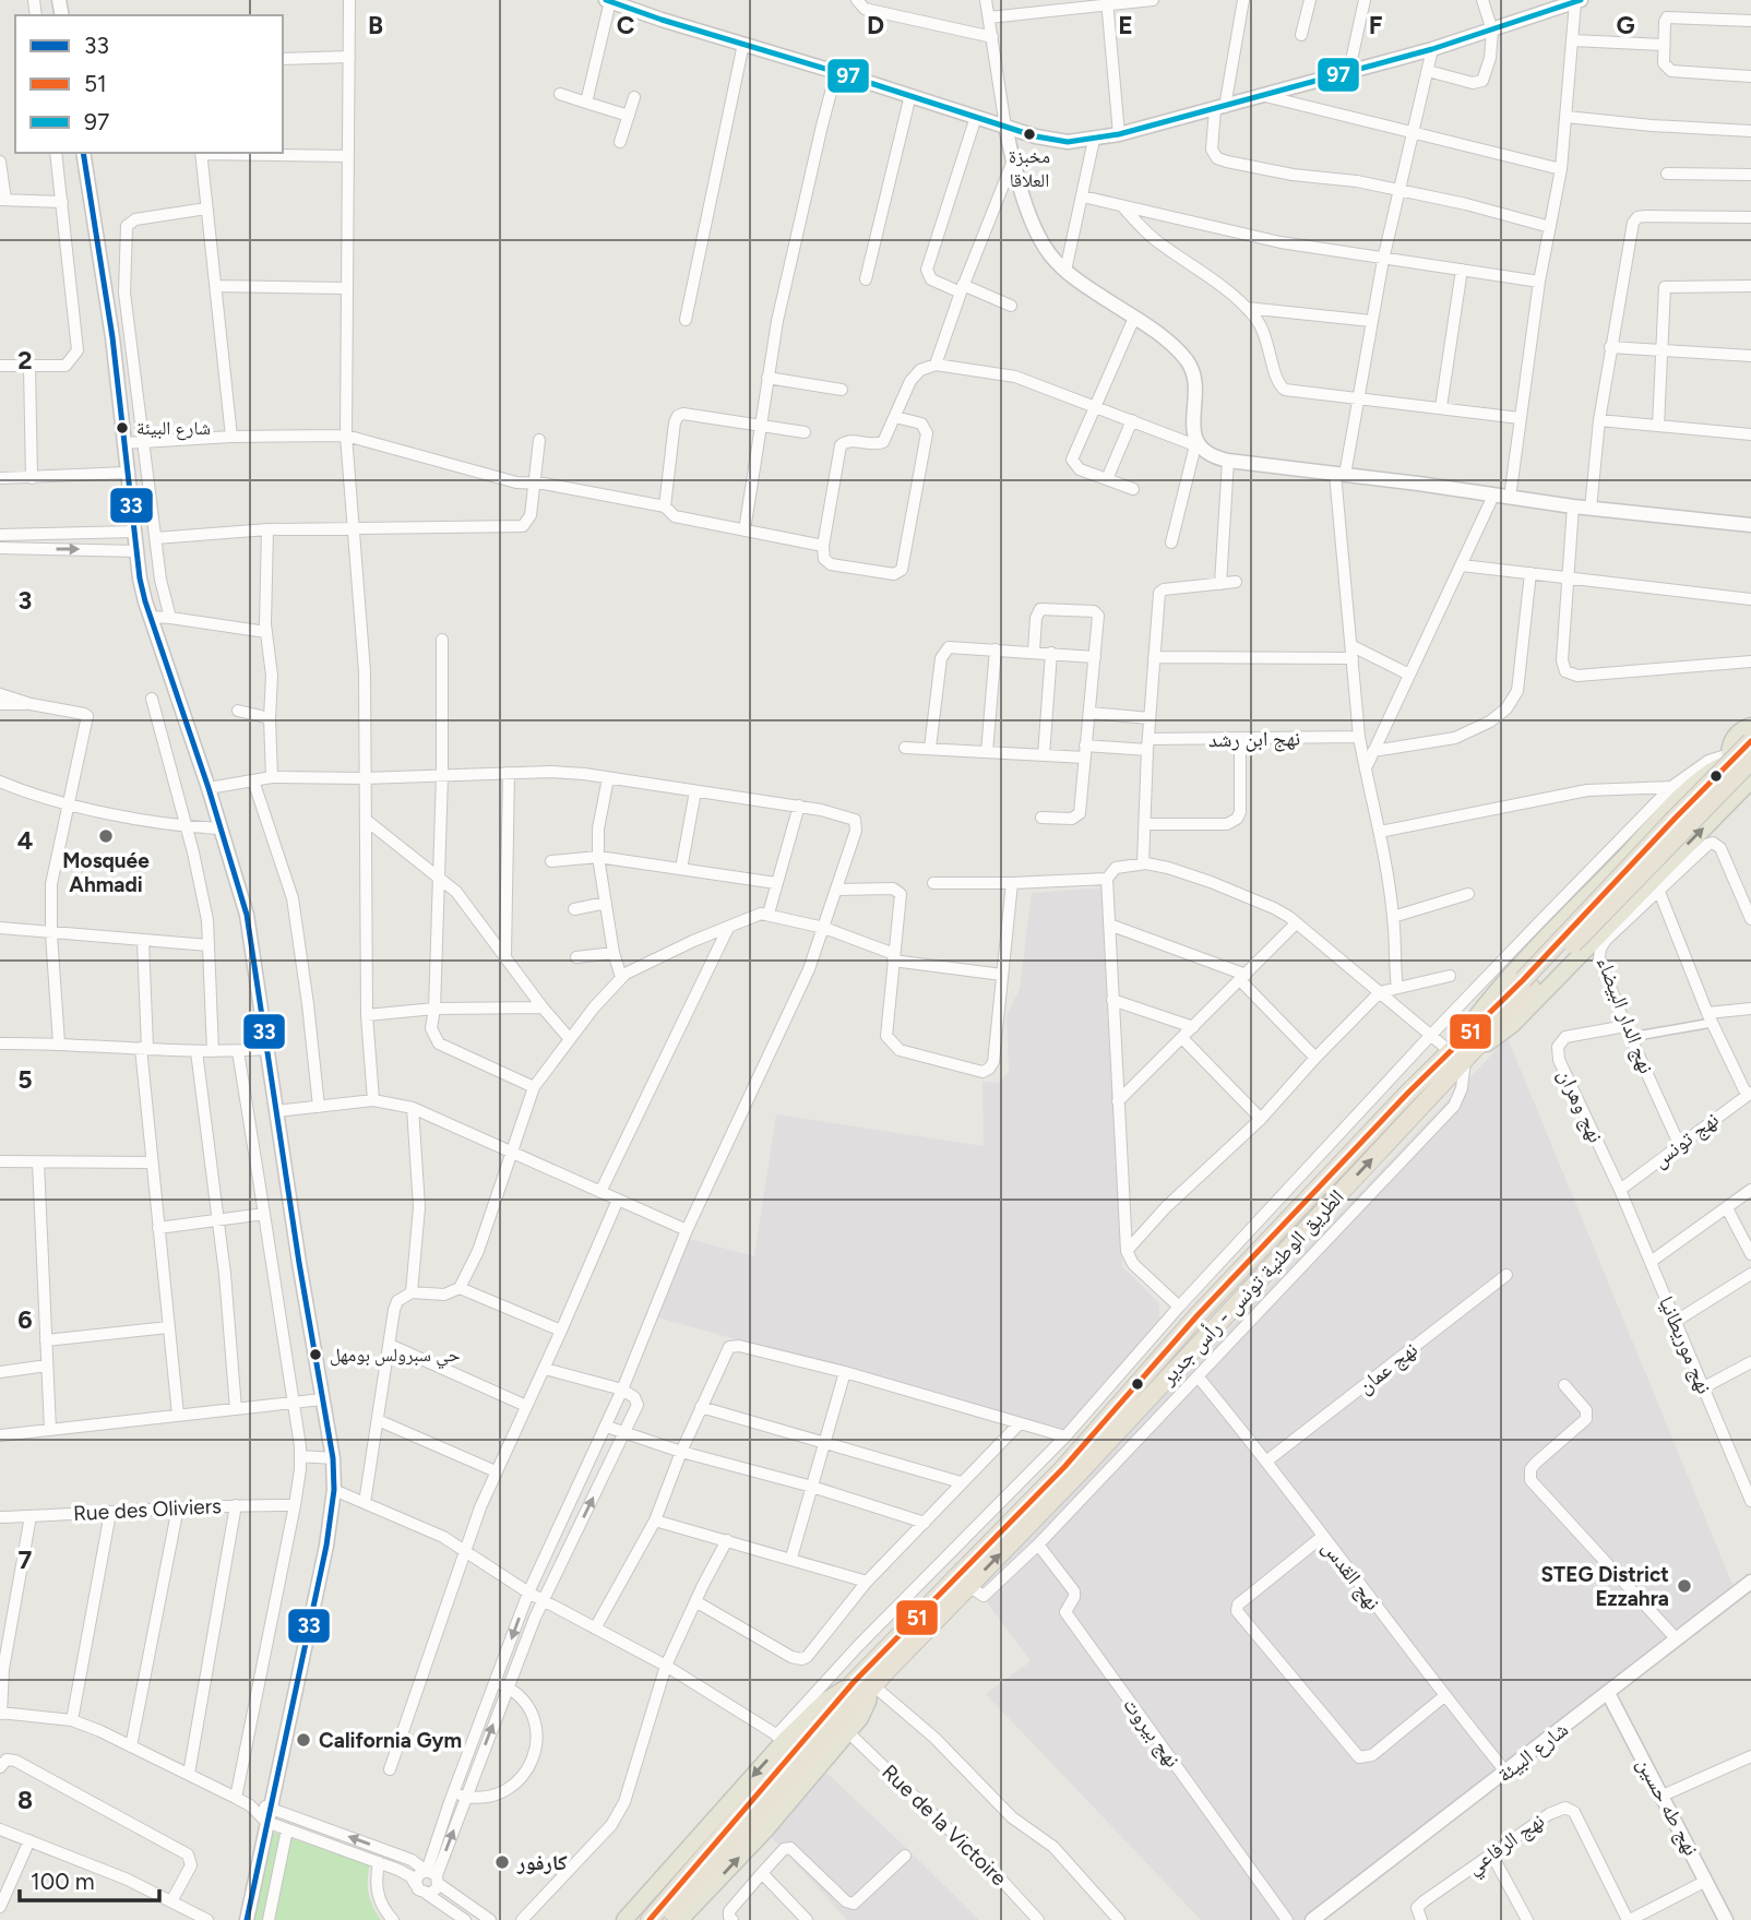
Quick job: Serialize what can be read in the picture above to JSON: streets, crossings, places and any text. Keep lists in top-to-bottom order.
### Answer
{
  "streets": {
    "highway": ["الطريق الوطنية تونس - رأس جدير"],
    "main road": ["شارع البيئة", "نهج طه حسين"],
    "street": [
      "نهج ابن رشد",
      "نهج الدار البيضاء",
      "نهج وهران",
      "نهج تونس",
      "نهج موريطانيا",
      "نهج عمان",
      "Rue des Oliviers",
      "نهج القدس",
      "نهج بيروت",
      "Rue de la Victoire",
      "نهج الرفاعي"
    ]
  },
  "crossings": [
    ["نهج الدار البيضاء", "نهج وهران"],
    ["نهج الدار البيضاء", "نهج تونس"],
    ["نهج وهران", "نهج تونس"],
    ["نهج وهران", "نهج موريطانيا"],
    ["نهج تونس", "نهج موريطانيا"],
    ["نهج عمان", "نهج القدس"],
    ["نهج القدس", "شارع البيئة"],
    ["شارع البيئة", "نهج طه حسين"]
  ],
  "places": [
    "مخبزة العلاقا",
    "شارع البيئة",
    "Mosquée Ahmadi",
    "حي سبرولس بومهل",
    "STEG District Ezzahra",
    "California Gym",
    "كارفور"
  ],
  "lines": ["transit line 97", "transit line 33", "transit line 51"],
  "legend": ["33", "51", "97"],
  "scale_bar": "100 m",
  "grid": {
    "columns": [
      "B",
      "C",
      "D",
      "E",
      "F",
      "G"
    ],
    "rows": [
      "2",
      "3",
      "4",
      "5",
      "6",
      "7",
      "8"
    ]
  }
}
